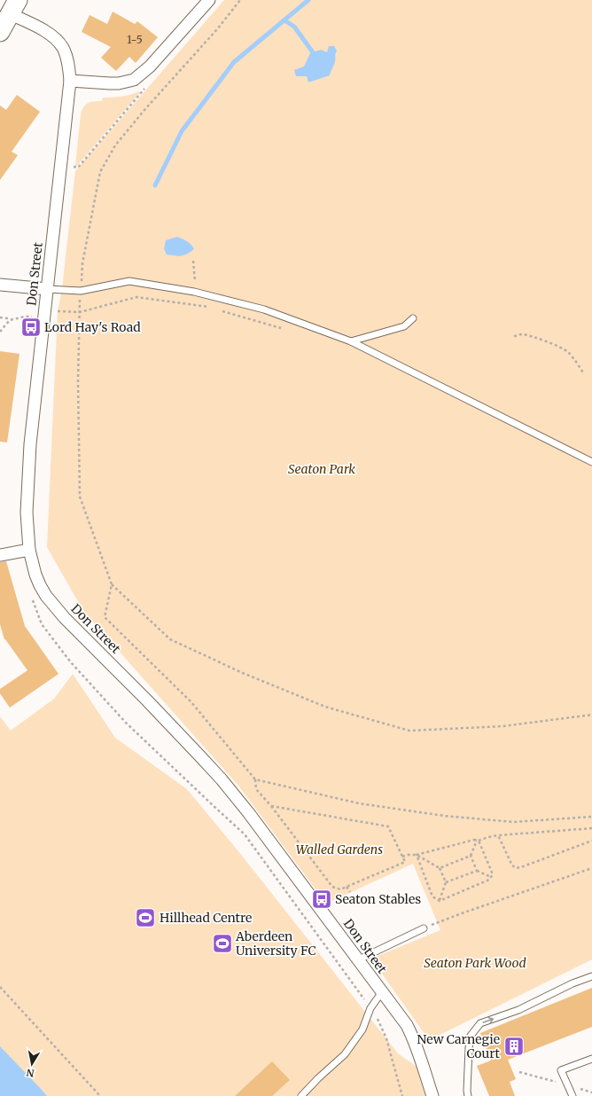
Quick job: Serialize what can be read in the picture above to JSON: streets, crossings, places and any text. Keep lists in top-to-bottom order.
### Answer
{
  "streets": {
    "street": ["Don Street"]
  },
  "parks": ["Seaton Park", "Walled Gardens", "Seaton Park Wood"],
  "places": {
    "bus stop": ["Lord Hay's Road", "Seaton Stables"],
    "sports": ["Hillhead Centre", "Aberdeen University FC"],
    "building": ["New Carnegie Court"]
  },
  "house_numbers": ["1-5"],
  "north": "bottom"
}
